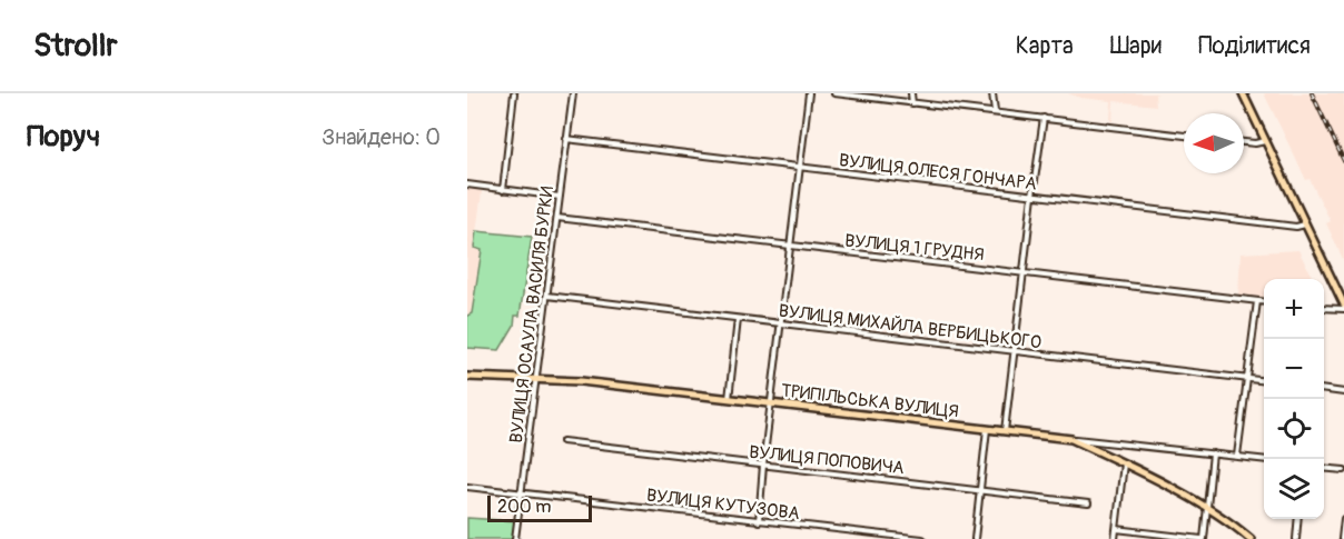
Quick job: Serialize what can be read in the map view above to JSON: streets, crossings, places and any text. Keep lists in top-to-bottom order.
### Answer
{
  "streets": {
    "main road": ["ТРИПІЛЬСЬКА ВУЛИЦЯ"],
    "street": [
      "ВУЛИЦЯ ОЛЕСЯ ГОНЧАРА",
      "ВУЛИЦЯ 1 ГРУДНЯ",
      "ВУЛИЦЯ ОСАУЛА ВАСИЛЯ БУРКИ",
      "ВУЛИЦЯ МИХАЙЛА ВЕРБИЦЬКОГО",
      "ВУЛИЦЯ ПОПОВИЧА",
      "ВУЛИЦЯ КУТУЗОВА"
    ]
  },
  "crossings": [
    ["ВУЛИЦЯ ОЛЕСЯ ГОНЧАРА", "ВУЛИЦЯ ОСАУЛА ВАСИЛЯ БУРКИ"],
    ["ВУЛИЦЯ 1 ГРУДНЯ", "ВУЛИЦЯ ОСАУЛА ВАСИЛЯ БУРКИ"],
    ["ВУЛИЦЯ ОСАУЛА ВАСИЛЯ БУРКИ", "ВУЛИЦЯ МИХАЙЛА ВЕРБИЦЬКОГО"],
    ["ВУЛИЦЯ ОСАУЛА ВАСИЛЯ БУРКИ", "ТРИПІЛЬСЬКА ВУЛИЦЯ"],
    ["ВУЛИЦЯ ОСАУЛА ВАСИЛЯ БУРКИ", "ВУЛИЦЯ КУТУЗОВА"]
  ],
  "scale_bar": "200 m",
  "north": "left",
  "page": {
    "header": "Strollr",
    "nav": ["Карта", "Шари", "Поділитися"],
    "heading": ["Поруч", "Знайдено: 0"],
    "map_buttons": ["+", "−"],
    "scale": "200 m"
  }
}
